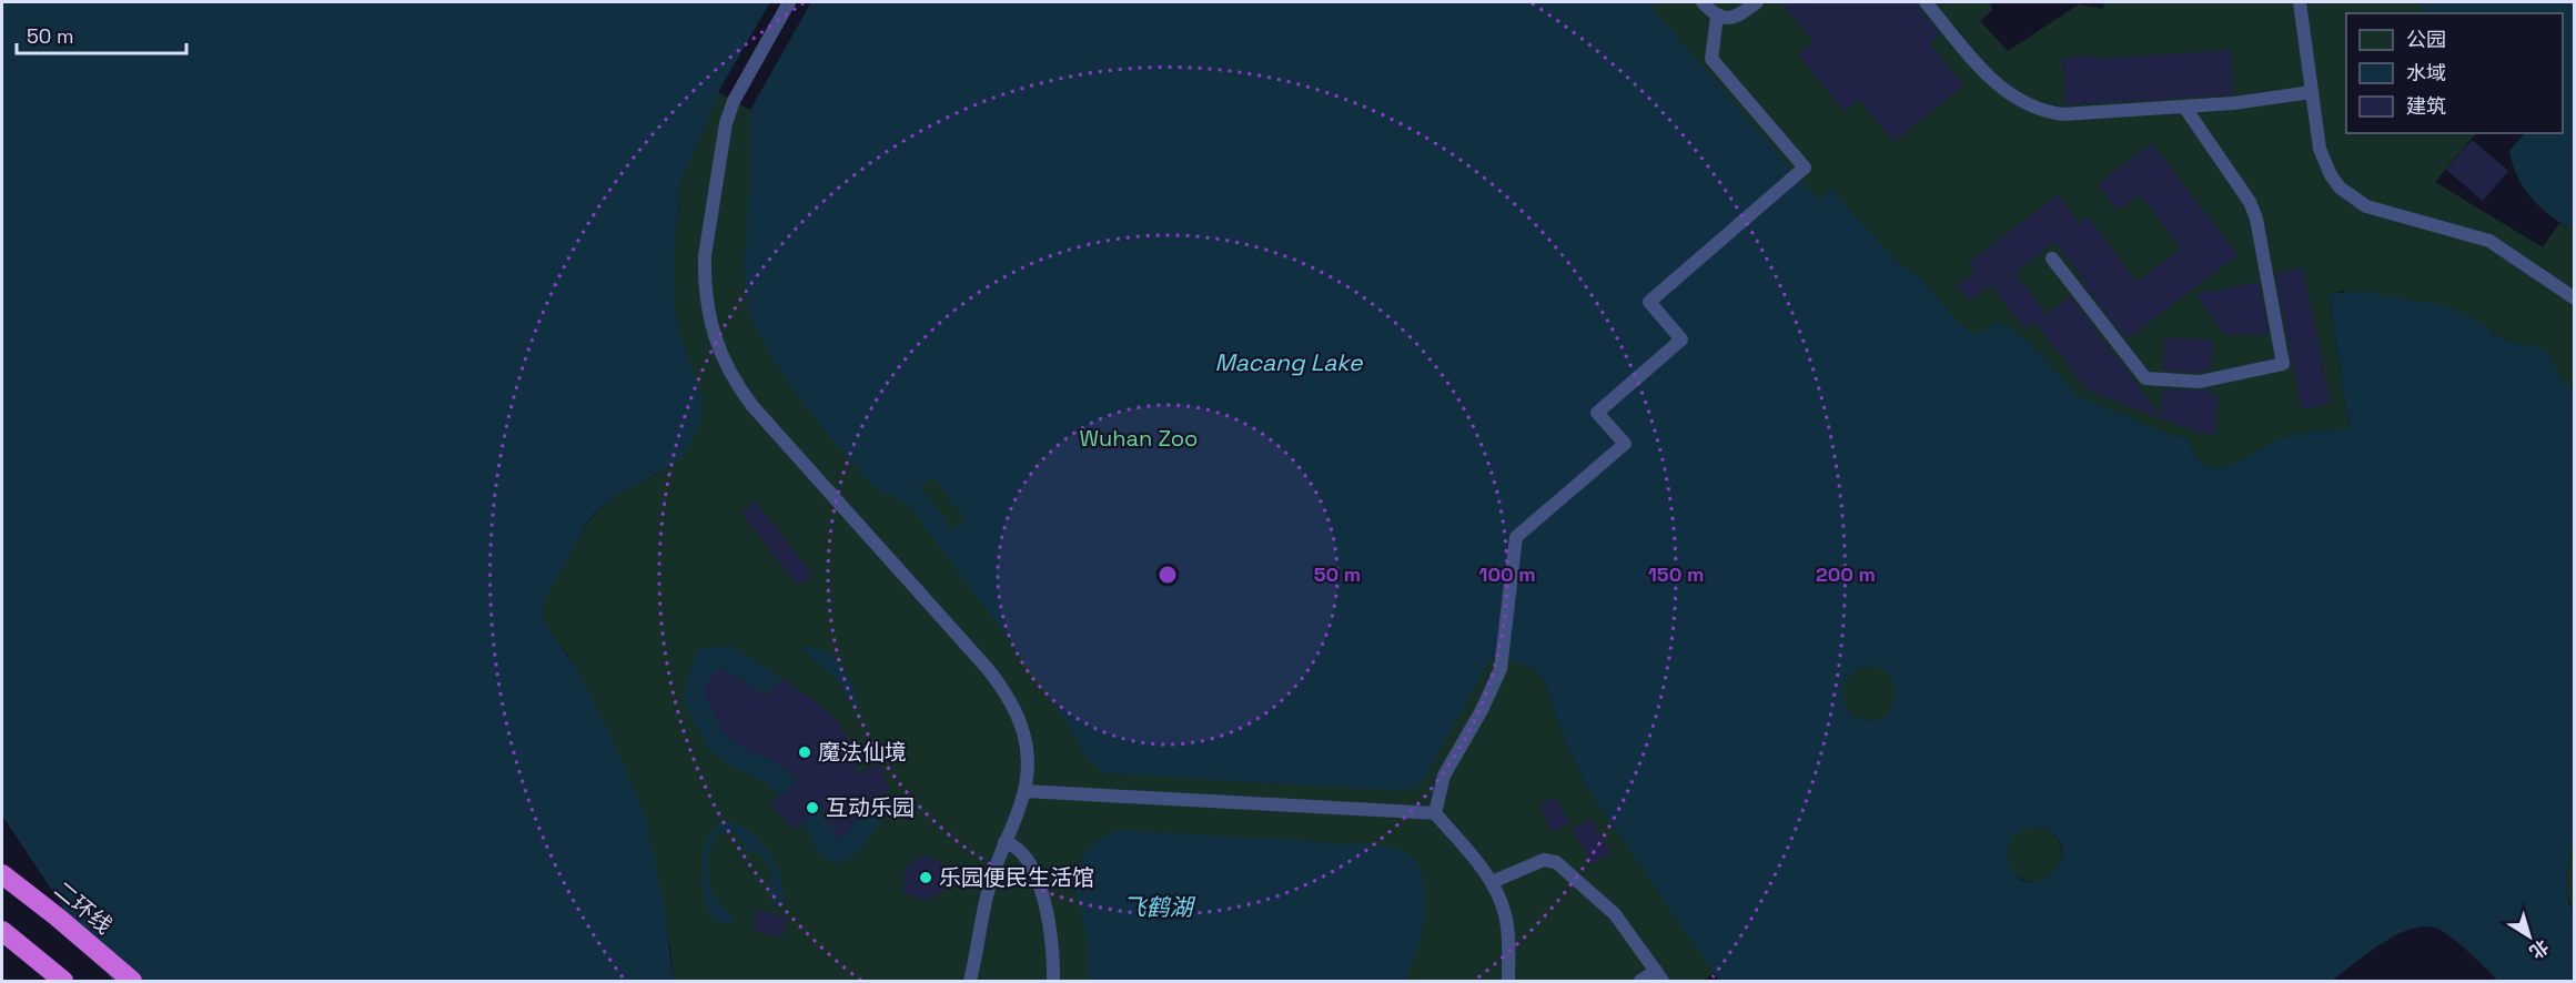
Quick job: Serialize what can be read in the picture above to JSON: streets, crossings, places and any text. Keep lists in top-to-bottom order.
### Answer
{
  "streets": {
    "highway": ["二环线"]
  },
  "water": ["Macang Lake", "飞鹤湖"],
  "parks": ["Wuhan Zoo"],
  "places": ["魔法仙境", "互动乐园", "乐园便民生活馆"],
  "legend": ["公园", "水域", "建筑"],
  "scale_bar": "50 m",
  "north": "bottom right",
  "rings": [
    "50 m",
    "100 m",
    "150 m",
    "200 m"
  ]
}
